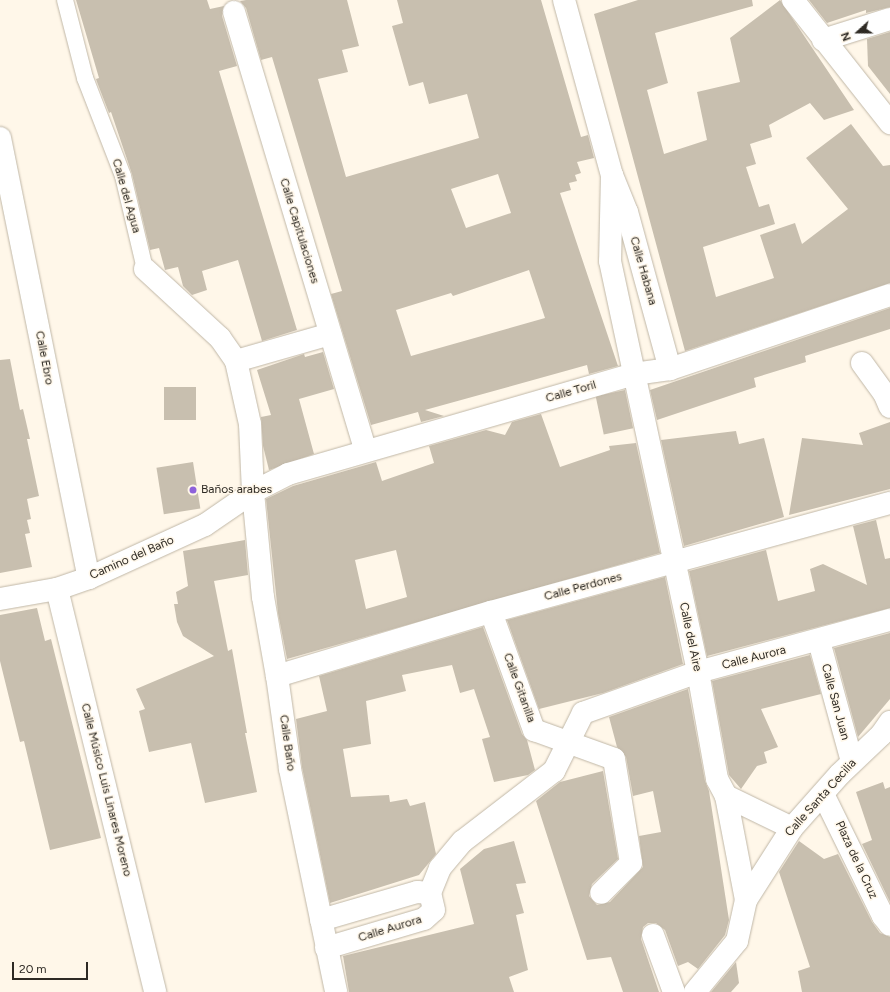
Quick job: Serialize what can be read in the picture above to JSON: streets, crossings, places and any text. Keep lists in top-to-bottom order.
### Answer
{
  "streets": {
    "street": [
      "Calle del Agua",
      "Calle Capitulaciones",
      "Calle Habana",
      "Calle Ebro",
      "Calle Toril",
      "Camino del Baño",
      "Calle Perdones",
      "Calle del Aire",
      "Calle Aurora",
      "Calle Gitanilla",
      "Calle San Juan",
      "Calle Baño",
      "Calle Músico Luis Linares Moreno",
      "Calle Santa Cecilia",
      "Plaza de la Cruz"
    ]
  },
  "crossings": [
    ["Calle del Agua", "Calle Toril"],
    ["Calle del Agua", "Camino del Baño"],
    ["Calle del Agua", "Calle Baño"],
    ["Calle Capitulaciones", "Calle Toril"],
    ["Calle Habana", "Calle Toril"],
    ["Calle Habana", "Calle del Aire"],
    ["Calle Ebro", "Camino del Baño"],
    ["Calle Toril", "Camino del Baño"],
    ["Calle Toril", "Calle del Aire"],
    ["Calle Toril", "Calle Baño"],
    ["Camino del Baño", "Calle Baño"],
    ["Camino del Baño", "Calle Músico Luis Linares Moreno"],
    ["Calle Perdones", "Calle del Aire"],
    ["Calle Perdones", "Calle Gitanilla"],
    ["Calle Perdones", "Calle Baño"],
    ["Calle del Aire", "Calle Aurora"],
    ["Calle del Aire", "Calle Santa Cecilia"],
    ["Calle Aurora", "Calle Gitanilla"],
    ["Calle Aurora", "Calle San Juan"],
    ["Calle Aurora", "Calle Baño"],
    ["Calle San Juan", "Calle Santa Cecilia"],
    ["Calle Santa Cecilia", "Plaza de la Cruz"]
  ],
  "places": ["Baños arabes"],
  "scale_bar": "20 m",
  "north": "left"
}
